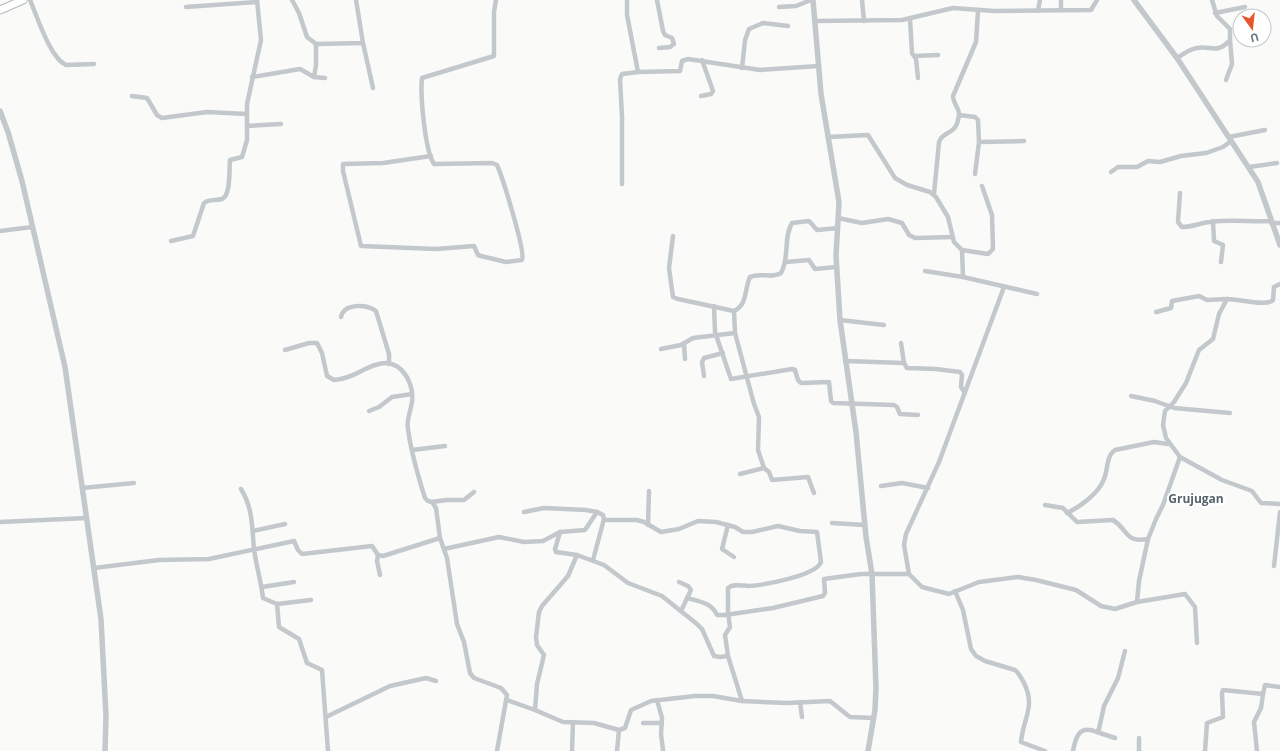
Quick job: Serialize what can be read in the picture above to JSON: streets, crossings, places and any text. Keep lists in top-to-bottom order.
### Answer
{
  "districts": ["Grujugan"],
  "north": "bottom"
}
